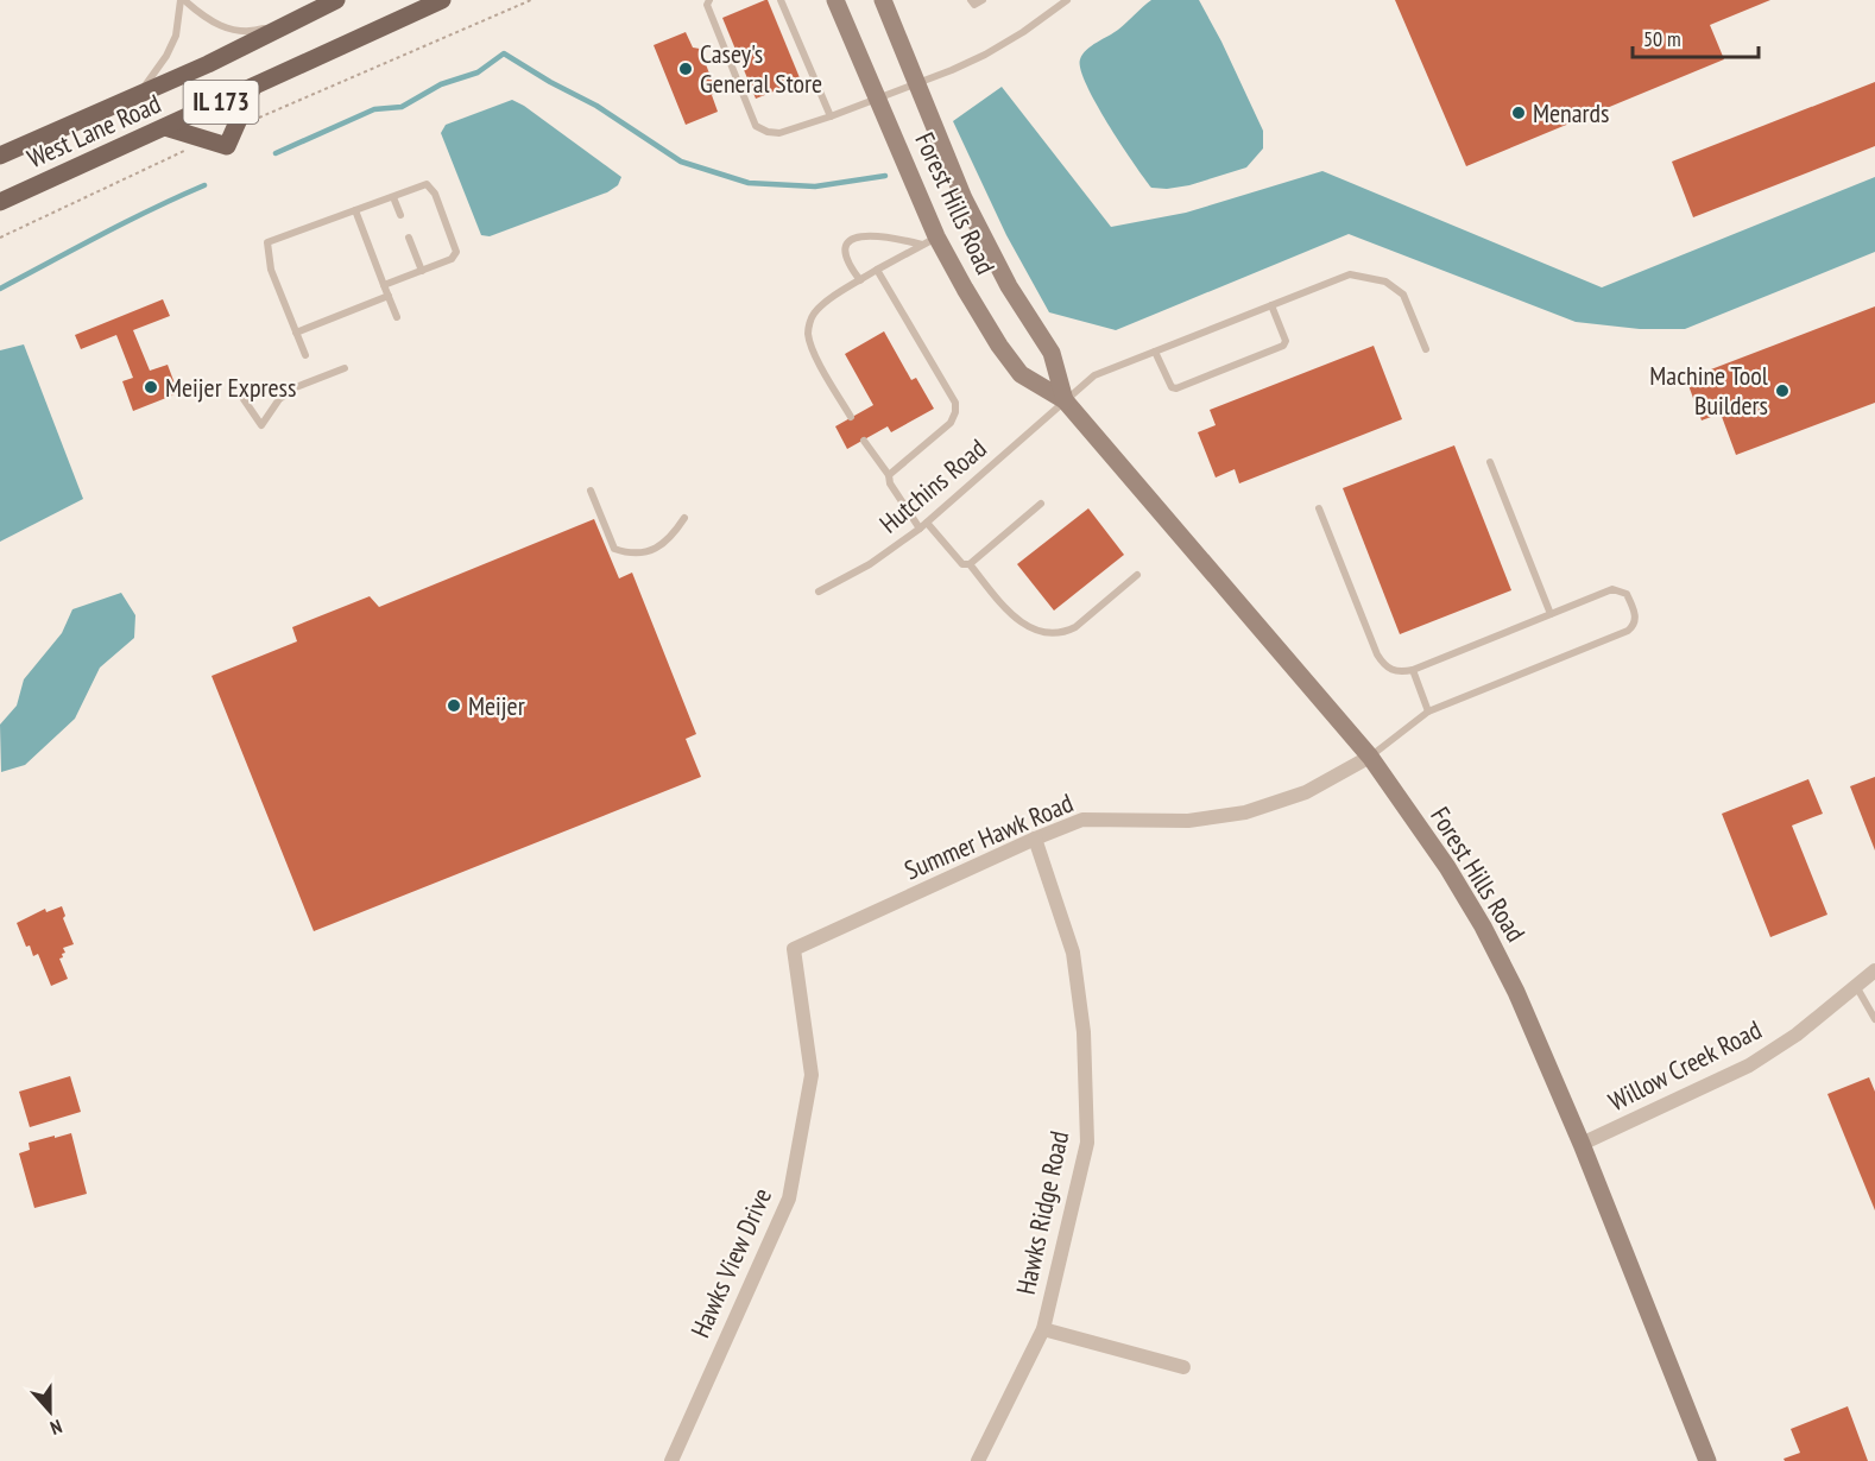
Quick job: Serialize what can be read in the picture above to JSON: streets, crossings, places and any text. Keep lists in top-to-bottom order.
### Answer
{
  "streets": {
    "main road": ["IL 173", "West Lane Road"],
    "street": [
      "Forest Hills Road",
      "Summer Hawk Road",
      "Willow Creek Road",
      "Hawks Ridge Road",
      "Hawks View Drive"
    ],
    "lane": ["Hutchins Road"]
  },
  "crossings": [
    ["Forest Hills Road", "Hutchins Road"],
    ["Forest Hills Road", "Summer Hawk Road"],
    ["Forest Hills Road", "Willow Creek Road"],
    ["Summer Hawk Road", "Hawks Ridge Road"],
    ["Summer Hawk Road", "Hawks View Drive"]
  ],
  "places": [
    "Casey's General Store",
    "Menards",
    "Meijer Express",
    "Machine Tool Builders",
    "Meijer"
  ],
  "scale_bar": "50 m",
  "north": "bottom"
}
